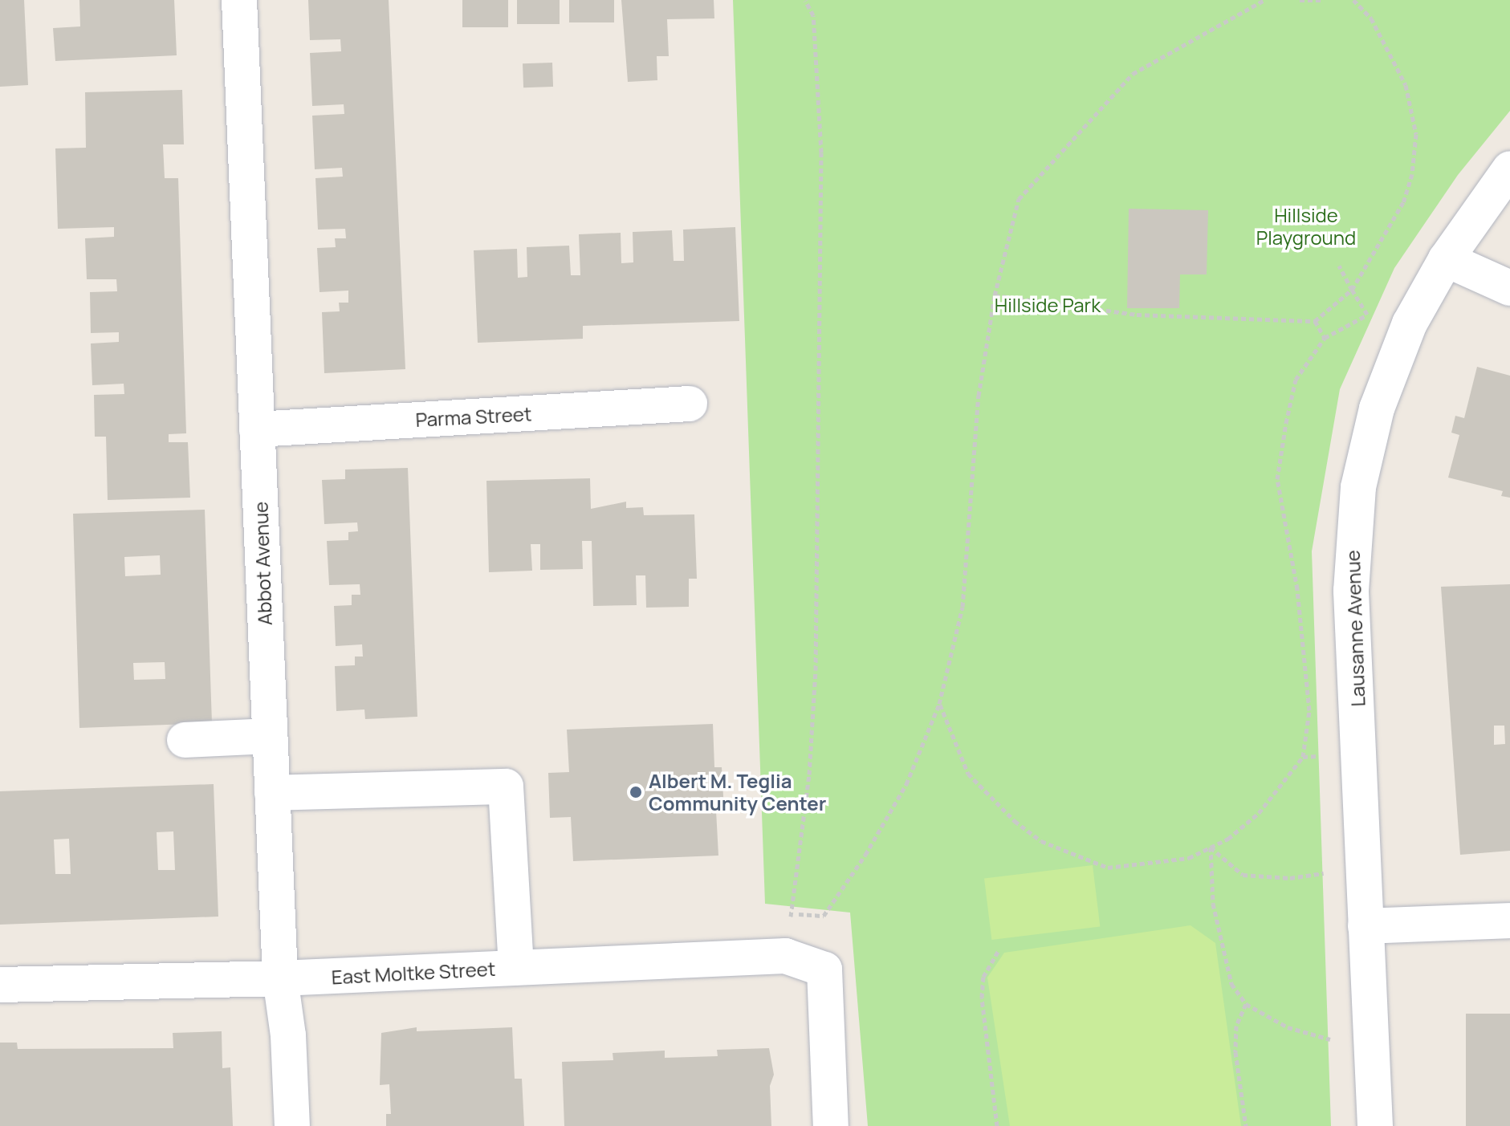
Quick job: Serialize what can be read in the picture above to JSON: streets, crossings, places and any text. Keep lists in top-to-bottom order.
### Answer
{
  "streets": {
    "street": [
      "Parma Street",
      "Abbot Avenue",
      "Lausanne Avenue",
      "East Moltke Street"
    ]
  },
  "crossings": [
    ["Parma Street", "Abbot Avenue"],
    ["Abbot Avenue", "East Moltke Street"]
  ],
  "parks": ["Hillside Playground", "Hillside Park"],
  "places": ["Albert M. Teglia Community Center"]
}
